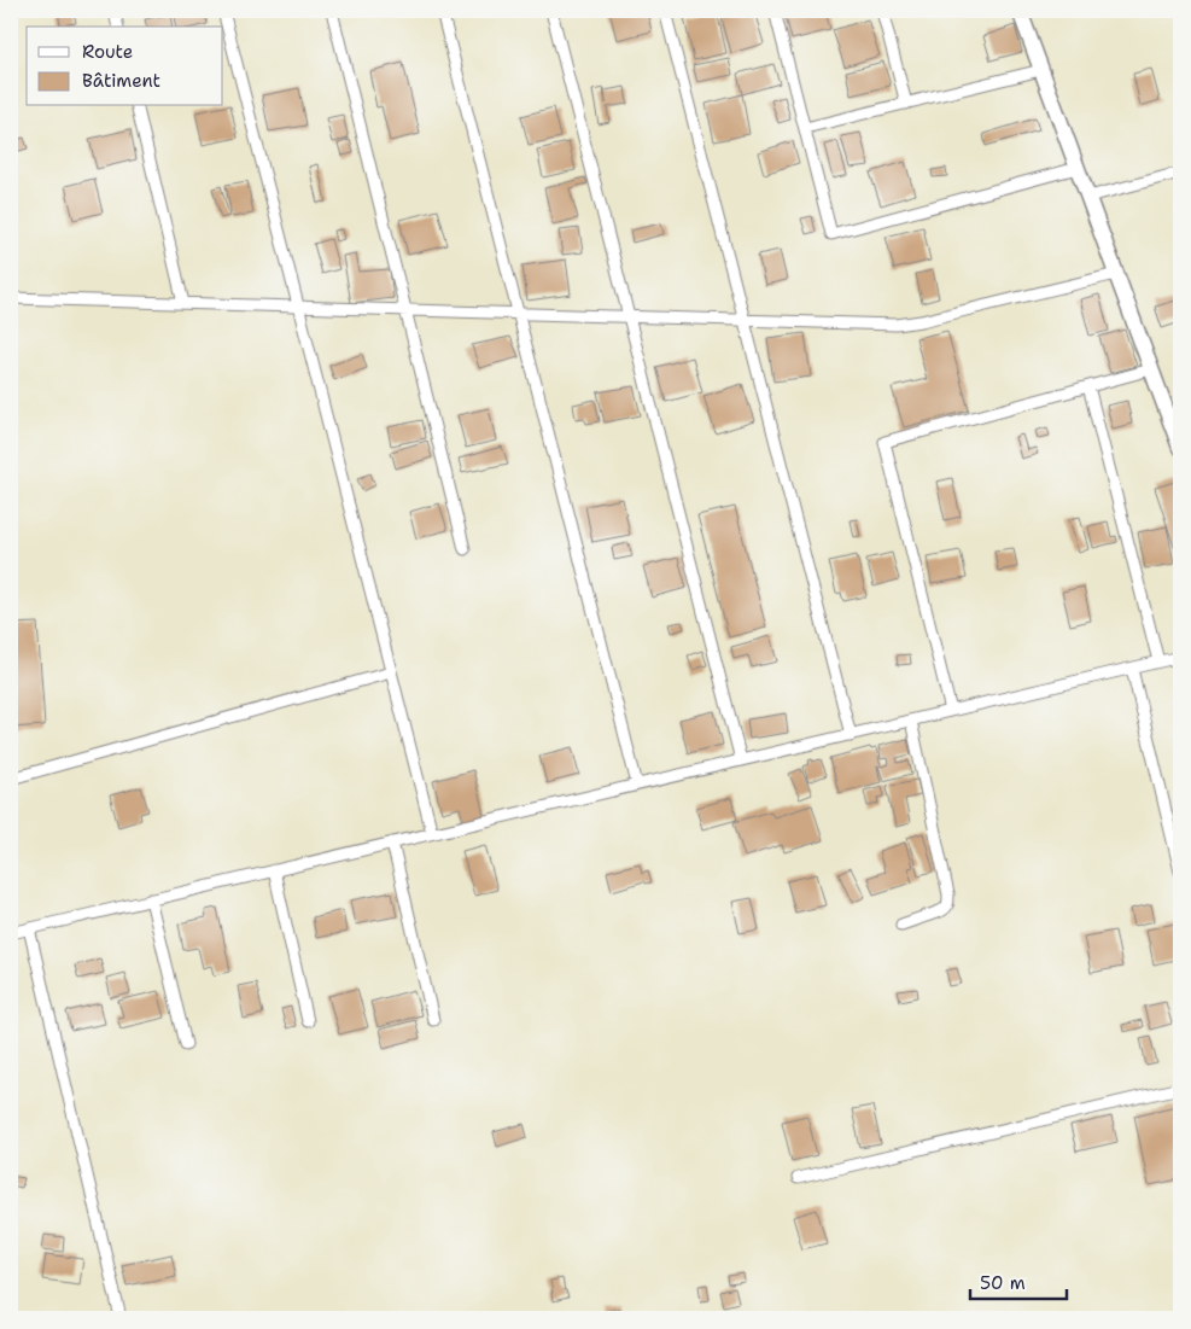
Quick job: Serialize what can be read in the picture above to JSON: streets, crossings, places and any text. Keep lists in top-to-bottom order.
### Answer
{
  "legend": ["Route", "Bâtiment"],
  "scale_bar": "50 m"
}
